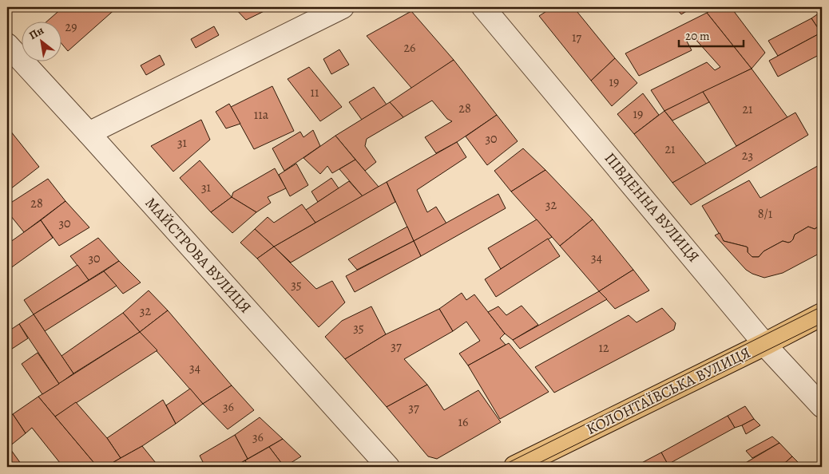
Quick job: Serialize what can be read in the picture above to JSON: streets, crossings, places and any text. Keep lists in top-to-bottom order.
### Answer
{
  "streets": {
    "main road": ["КОЛОНТАЇВСЬКА ВУЛИЦЯ"],
    "street": ["ПІВДЕННА ВУЛИЦЯ", "МАЙСТРОВА ВУЛИЦЯ"]
  },
  "crossings": [
    ["ПІВДЕННА ВУЛИЦЯ", "КОЛОНТАЇВСЬКА ВУЛИЦЯ"]
  ],
  "house_numbers": [
    "29",
    "17",
    "26",
    "19",
    "11",
    "28",
    "21",
    "19",
    "11а",
    "30",
    "31",
    "21",
    "23",
    "31",
    "28",
    "32",
    "8/1",
    "30",
    "34",
    "30",
    "35",
    "32",
    "35",
    "37",
    "12",
    "34",
    "36",
    "37",
    "16",
    "36"
  ],
  "scale_bar": "20 m",
  "north": "top left"
}
